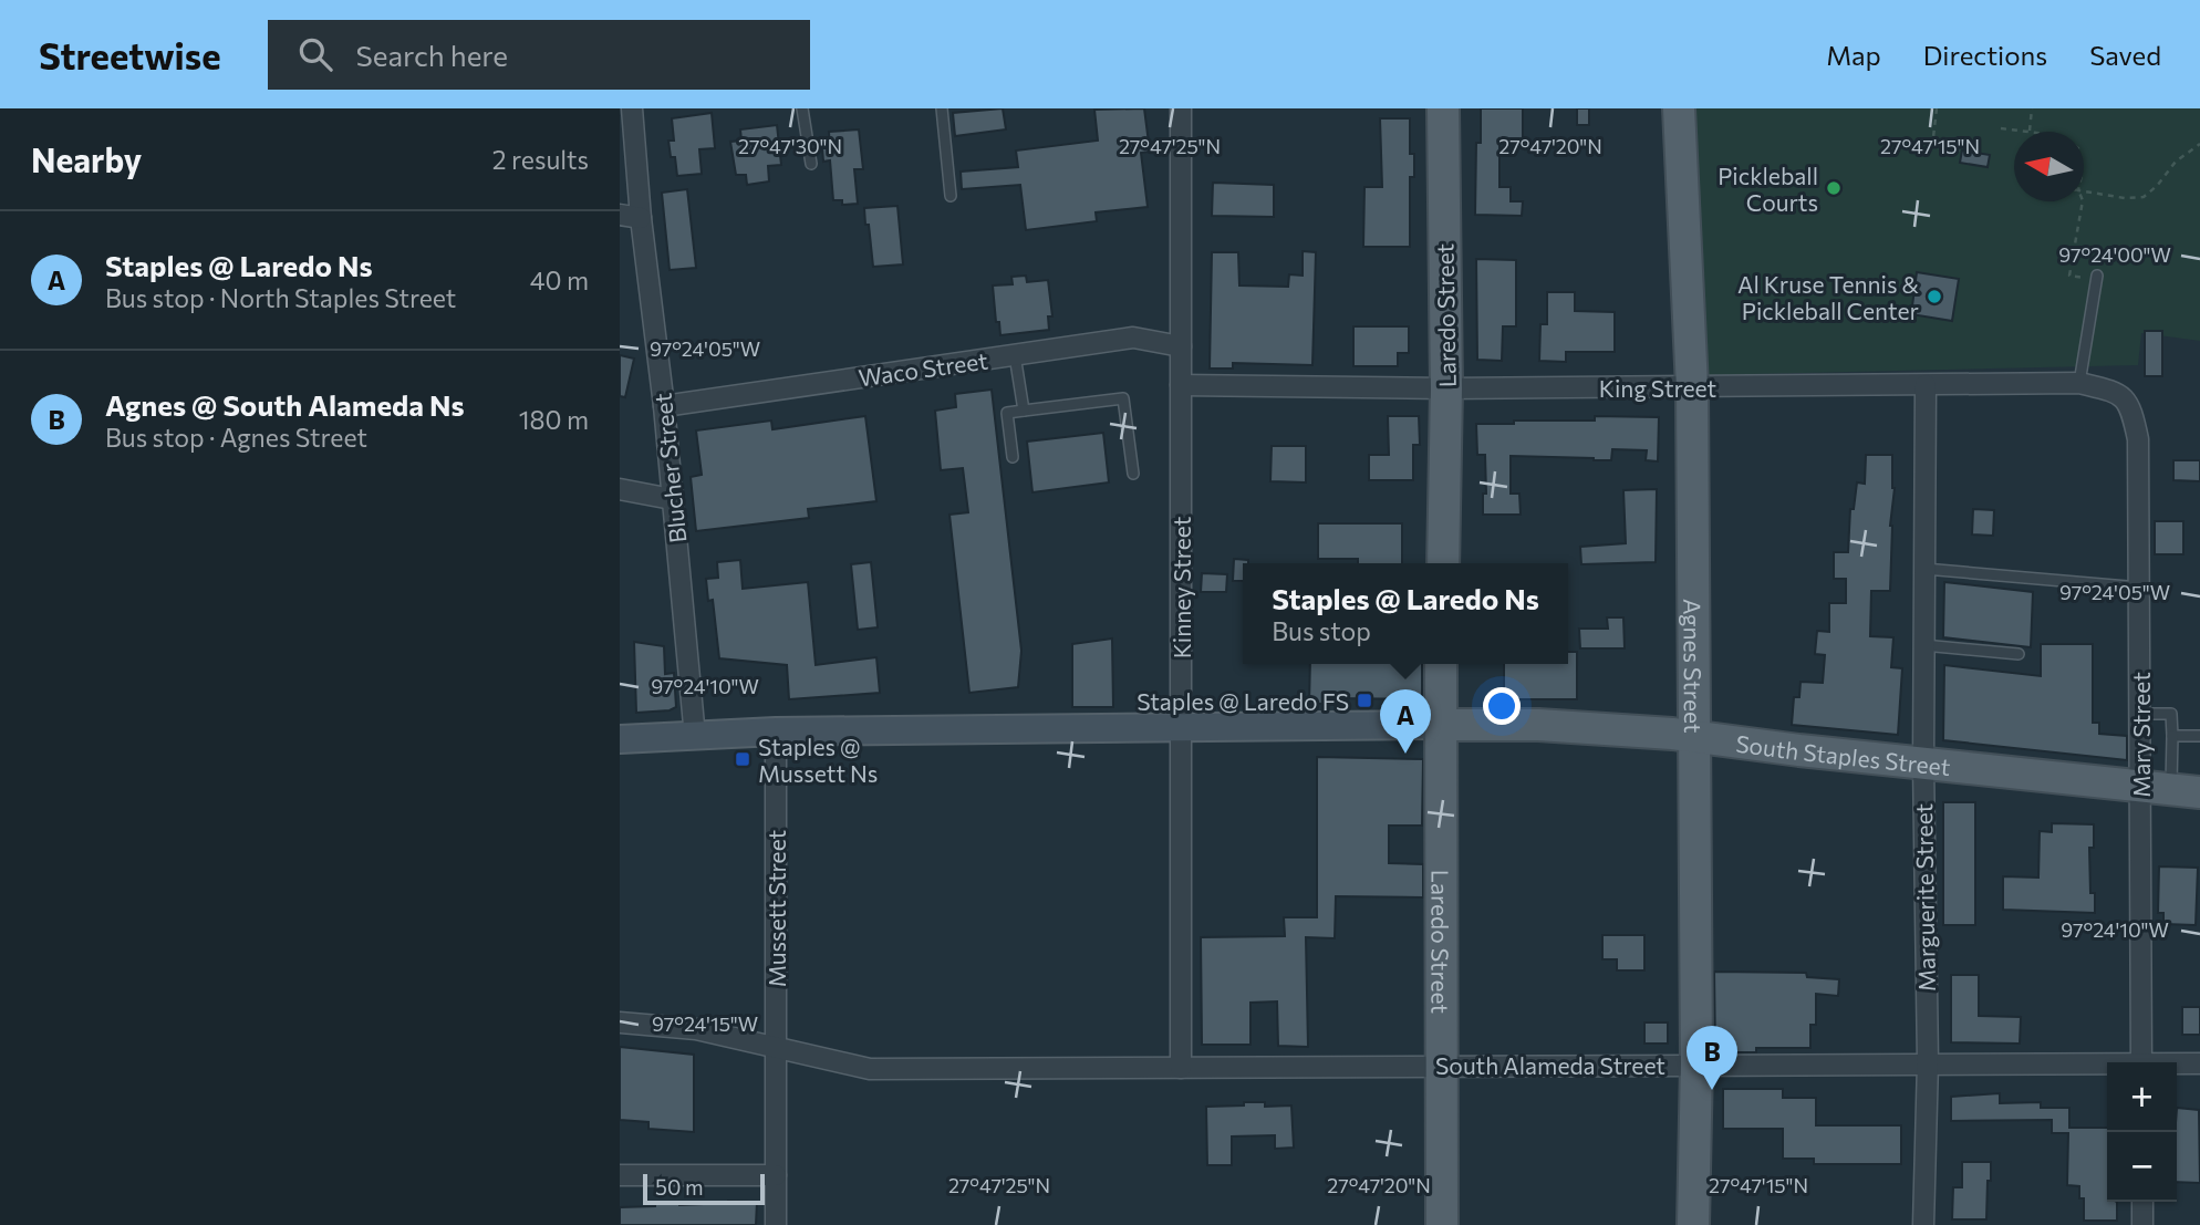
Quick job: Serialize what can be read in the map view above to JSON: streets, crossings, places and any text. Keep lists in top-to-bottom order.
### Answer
{
  "streets": {
    "main road": ["Laredo Street", "Agnes Street", "South Staples Street"],
    "street": [
      "Waco Street",
      "King Street",
      "Blucher Street",
      "Kinney Street",
      "Mary Street",
      "Marguerite Street",
      "Mussett Street",
      "South Alameda Street"
    ]
  },
  "crossings": [
    ["Laredo Street", "King Street"],
    ["Laredo Street", "South Staples Street"],
    ["Laredo Street", "South Alameda Street"],
    ["Waco Street", "Blucher Street"],
    ["Waco Street", "Kinney Street"],
    ["King Street", "Kinney Street"],
    ["King Street", "Agnes Street"],
    ["King Street", "Mary Street"],
    ["King Street", "Marguerite Street"],
    ["Kinney Street", "South Alameda Street"],
    ["Agnes Street", "South Staples Street"],
    ["Agnes Street", "South Alameda Street"],
    ["Mary Street", "South Staples Street"],
    ["South Staples Street", "Marguerite Street"],
    ["Marguerite Street", "South Alameda Street"],
    ["Mussett Street", "South Alameda Street"]
  ],
  "places": {
    "other": ["Pickleball Courts", "Al Kruse Tennis & Pickleball Center"],
    "transit": ["Staples @ Laredo FS", "Staples @ Mussett Ns"]
  },
  "scale_bar": "50 m",
  "north": "left",
  "page": {
    "header": "Streetwise",
    "search": "Search here",
    "nav": ["Map", "Directions", "Saved"],
    "heading": ["Nearby", "2 results"],
    "list": [
      {
        "mark": "A",
        "name": "Staples @ Laredo Ns",
        "note": "Bus stop · North Staples Street",
        "value": "40 m"
      },
      {
        "mark": "B",
        "name": "Agnes @ South Alameda Ns",
        "note": "Bus stop · Agnes Street",
        "value": "180 m"
      }
    ],
    "popup": ["Staples @ Laredo Ns", "Bus stop"],
    "pins": ["A", "B"],
    "map_buttons": ["+", "−"],
    "scale": "50 m"
  },
  "coordinates": [
    "27°47'30\"N",
    "27°47'25\"N",
    "27°47'20\"N",
    "27°47'15\"N",
    "97°24'00\"W",
    "97°24'05\"W",
    "97°24'10\"W",
    "97°24'15\"W"
  ]
}
